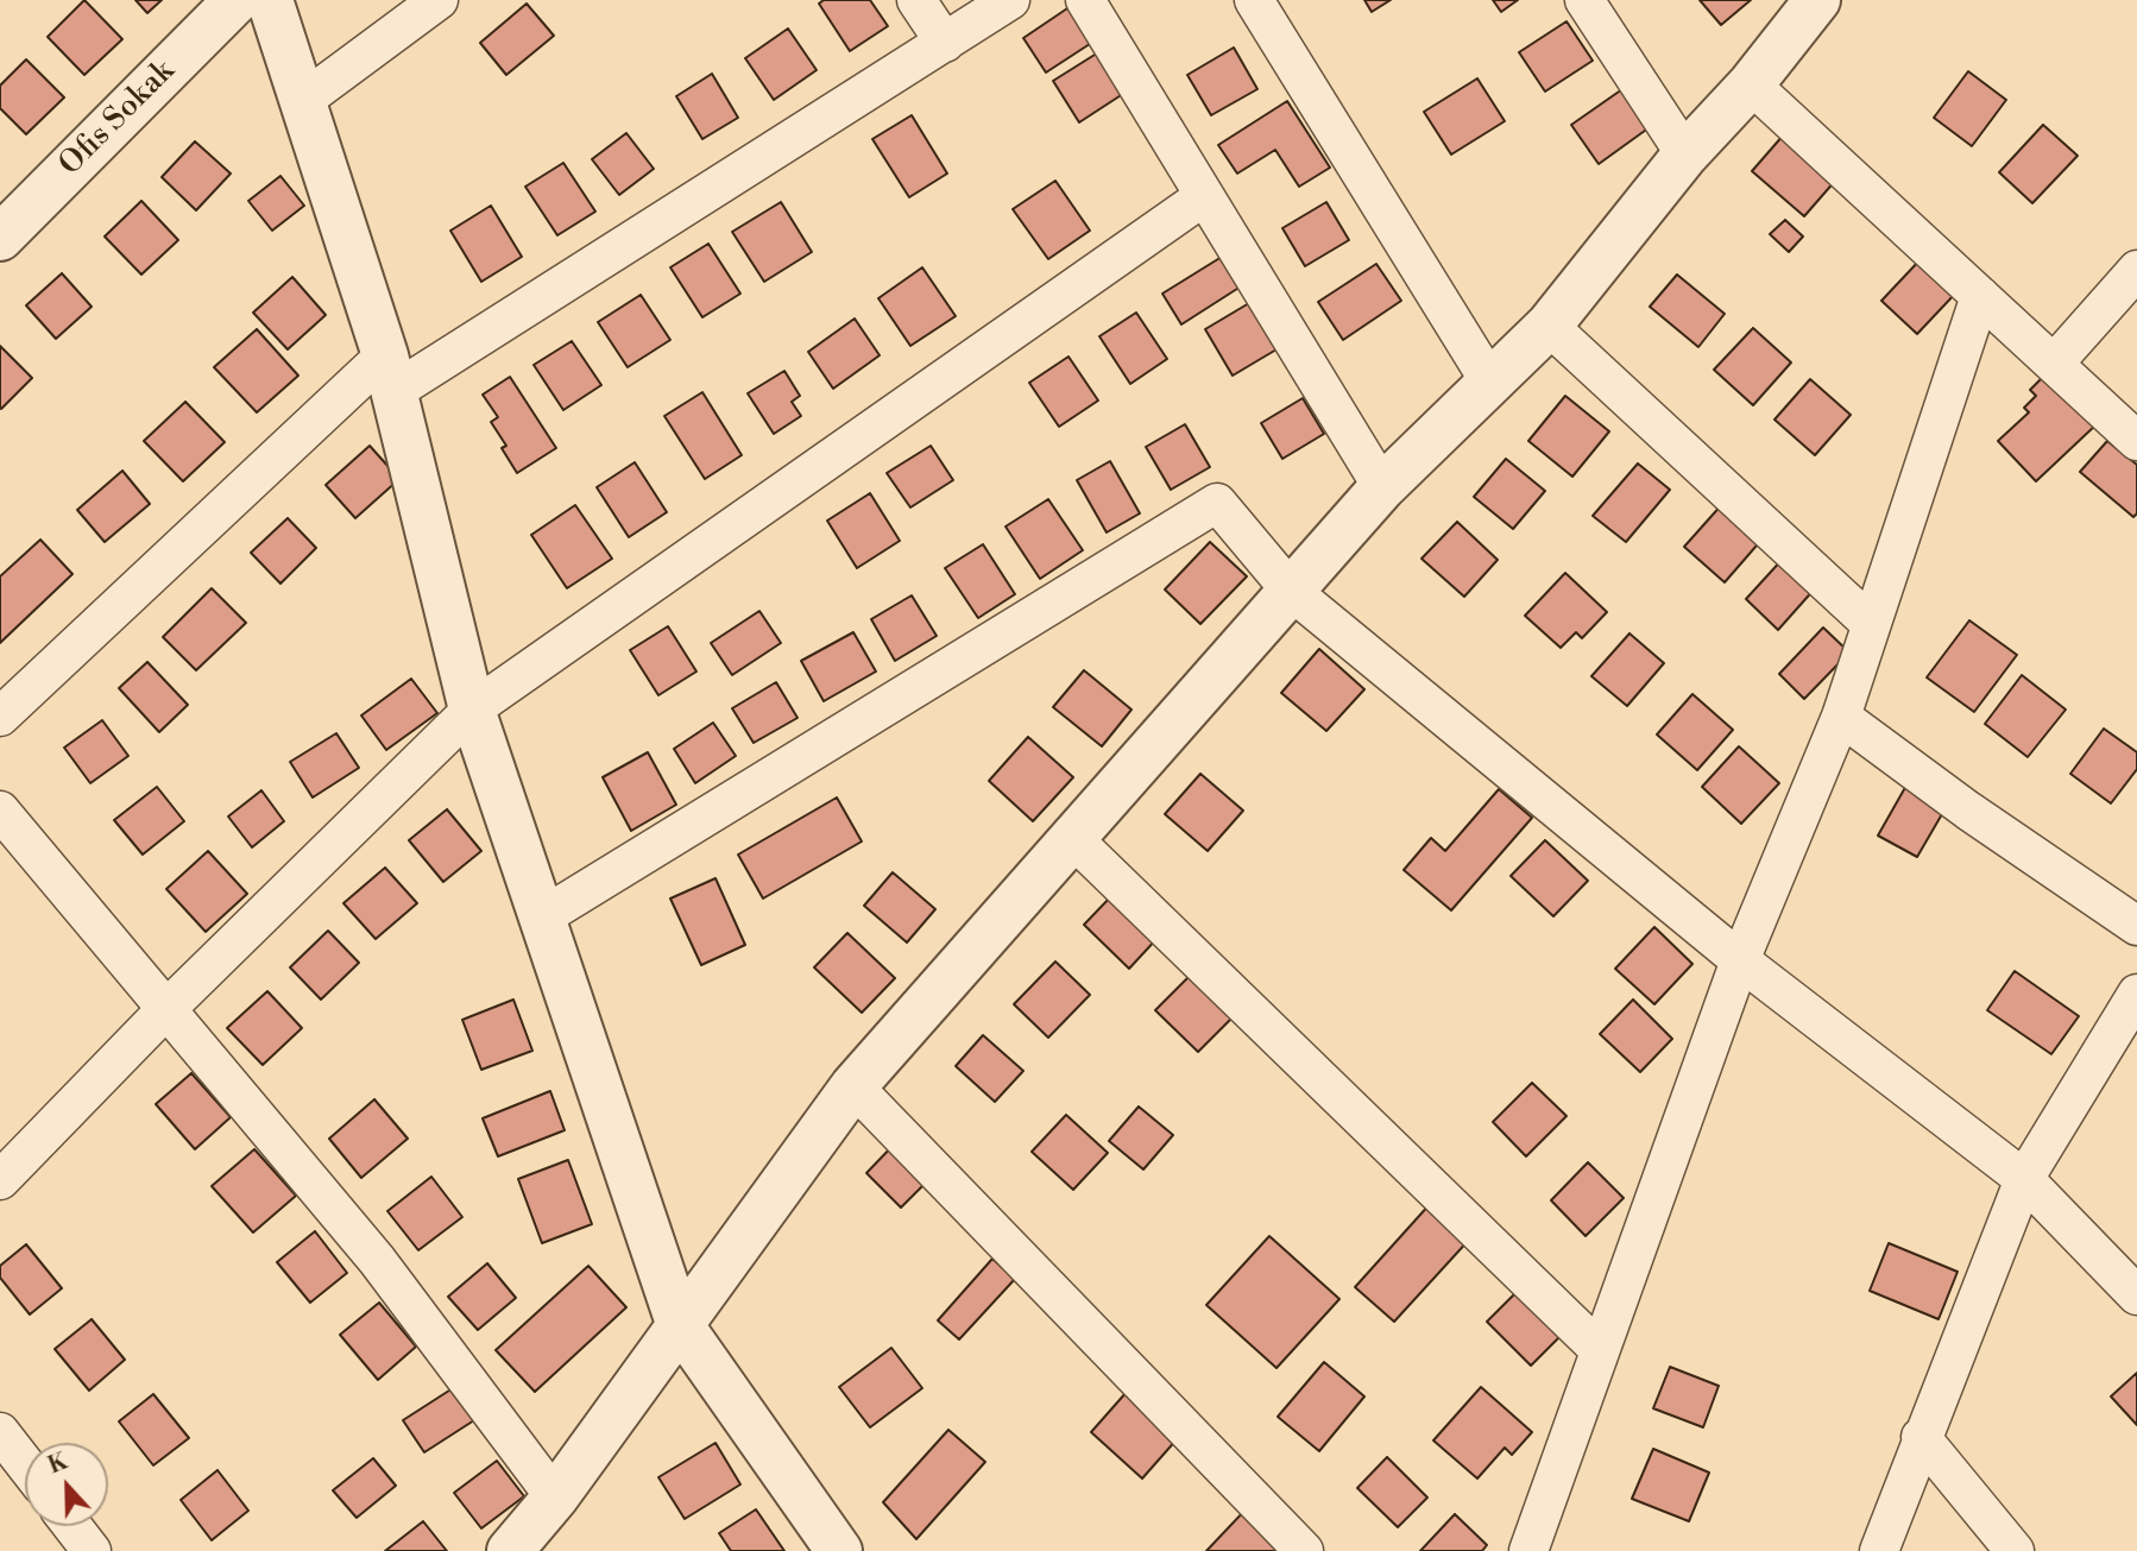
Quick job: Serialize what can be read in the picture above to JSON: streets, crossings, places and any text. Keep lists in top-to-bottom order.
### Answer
{
  "streets": {
    "street": ["Ofis Sokak"]
  },
  "north": "top"
}
